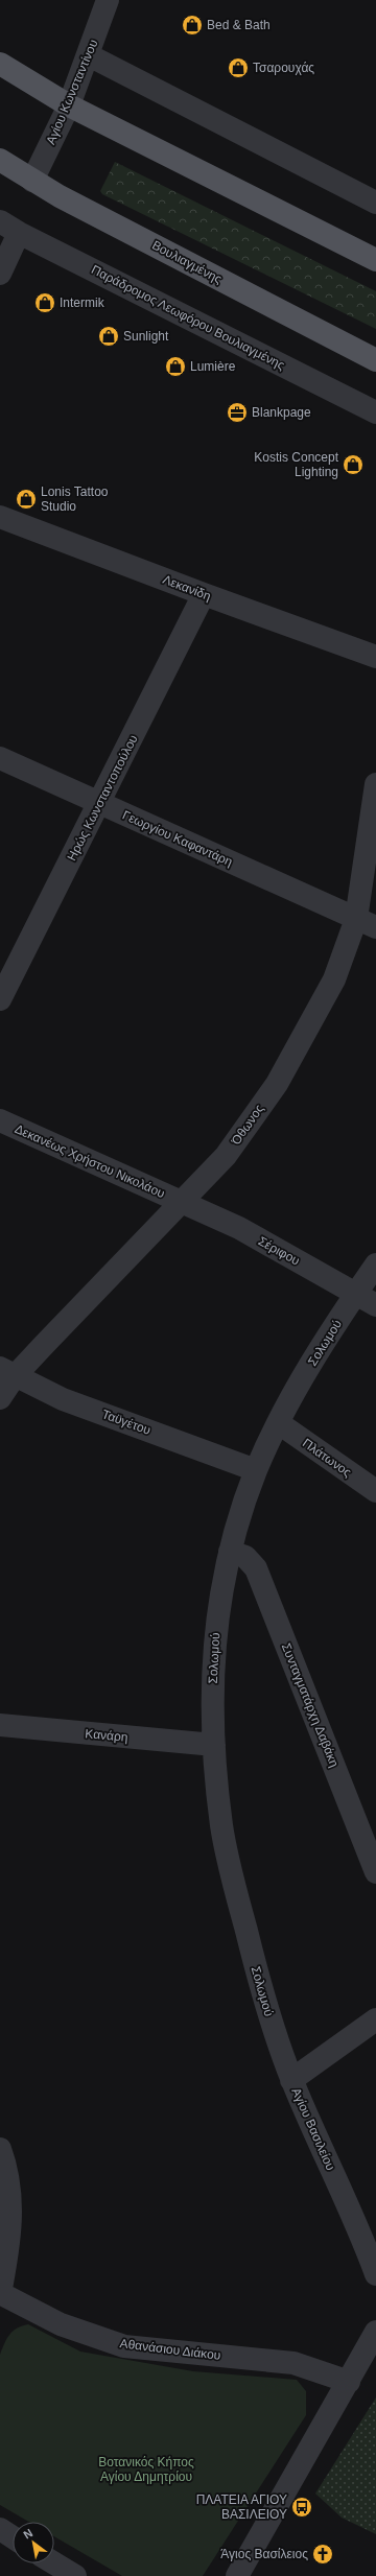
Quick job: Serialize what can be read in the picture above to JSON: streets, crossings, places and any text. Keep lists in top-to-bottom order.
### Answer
{
  "streets": {
    "main road": ["Βουλιαγμένης"],
    "street": [
      "Αγίου Κωνσταντίνου",
      "Παράδρομος Λεωφόρου Βουλιαγμένης",
      "Λεκανίδη",
      "Ηρώς Κωνσταντοπούλου",
      "Γεωργίου Καφαντάρη",
      "Όθωνος",
      "Δεκανέως Χρήστου Νικολάου",
      "Σέριφου",
      "Σολωμού",
      "Ταϋγέτου",
      "Πλάτωνος",
      "Συνταγματάρχη Δαβάκη",
      "Κανάρη",
      "Αγίου Βασιλείου",
      "Αθανάσιου Διάκου"
    ]
  },
  "crossings": [
    ["Αγίου Κωνσταντίνου", "Βουλιαγμένης"],
    ["Λεκανίδη", "Ηρώς Κωνσταντοπούλου"],
    ["Ηρώς Κωνσταντοπούλου", "Γεωργίου Καφαντάρη"],
    ["Γεωργίου Καφαντάρη", "Όθωνος"],
    ["Όθωνος", "Δεκανέως Χρήστου Νικολάου"],
    ["Όθωνος", "Σέριφου"],
    ["Όθωνος", "Ταϋγέτου"],
    ["Δεκανέως Χρήστου Νικολάου", "Σέριφου"],
    ["Σέριφου", "Σολωμού"],
    ["Σολωμού", "Ταϋγέτου"],
    ["Σολωμού", "Πλάτωνος"],
    ["Σολωμού", "Συνταγματάρχη Δαβάκη"],
    ["Σολωμού", "Κανάρη"],
    ["Σολωμού", "Αγίου Βασιλείου"]
  ],
  "parks": ["Βοτανικός Κήπος Αγίου Δημητρίου"],
  "places": {
    "shop": [
      "Bed & Bath",
      "Τσαρουχάς",
      "Intermik",
      "Sunlight",
      "Lumière",
      "Kostis Concept Lighting",
      "Lonis Tattoo Studio"
    ],
    "office": ["Blankpage"],
    "bus stop": ["ΠΛΑΤΕΙΑ ΑΓΙΟΥ ΒΑΣΙΛΕΙΟΥ"],
    "church": ["Άγιος Βασίλειος"]
  },
  "north": "top left"
}
